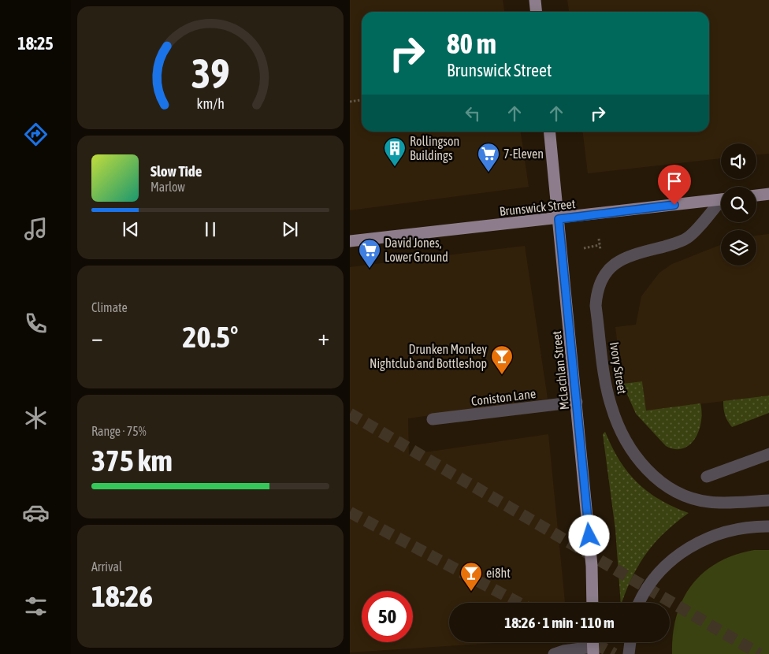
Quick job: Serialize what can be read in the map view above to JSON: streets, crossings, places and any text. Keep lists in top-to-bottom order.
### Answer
{
  "streets": {
    "main road": ["Brunswick Street", "McLachlan Street"],
    "street": ["Ivory Street", "Coniston Lane"]
  },
  "crossings": [
    ["Brunswick Street", "McLachlan Street"],
    ["McLachlan Street", "Coniston Lane"]
  ],
  "places": {
    "building": ["Rollingson Buildings"],
    "supermarket": ["7-Eleven", "David Jones, Lower Ground"],
    "bar": ["Drunken Monkey Nightclub and Bottleshop", "ei8ht"]
  },
  "page": {
    "tabs": "18:25",
    "turn": ["80 m", "Brunswick Street"],
    "song": ["Slow Tide", "Marlow"],
    "tile": [
      "Climate",
      ["Range · 75%", "375 km"],
      ["Arrival", "18:26"]
    ],
    "heat": ["−", "20.5°", "+"],
    "limit": "50",
    "trip": "18:26 · 1 min · 110 m",
    "gauge": ["39", "km/h"]
  }
}
